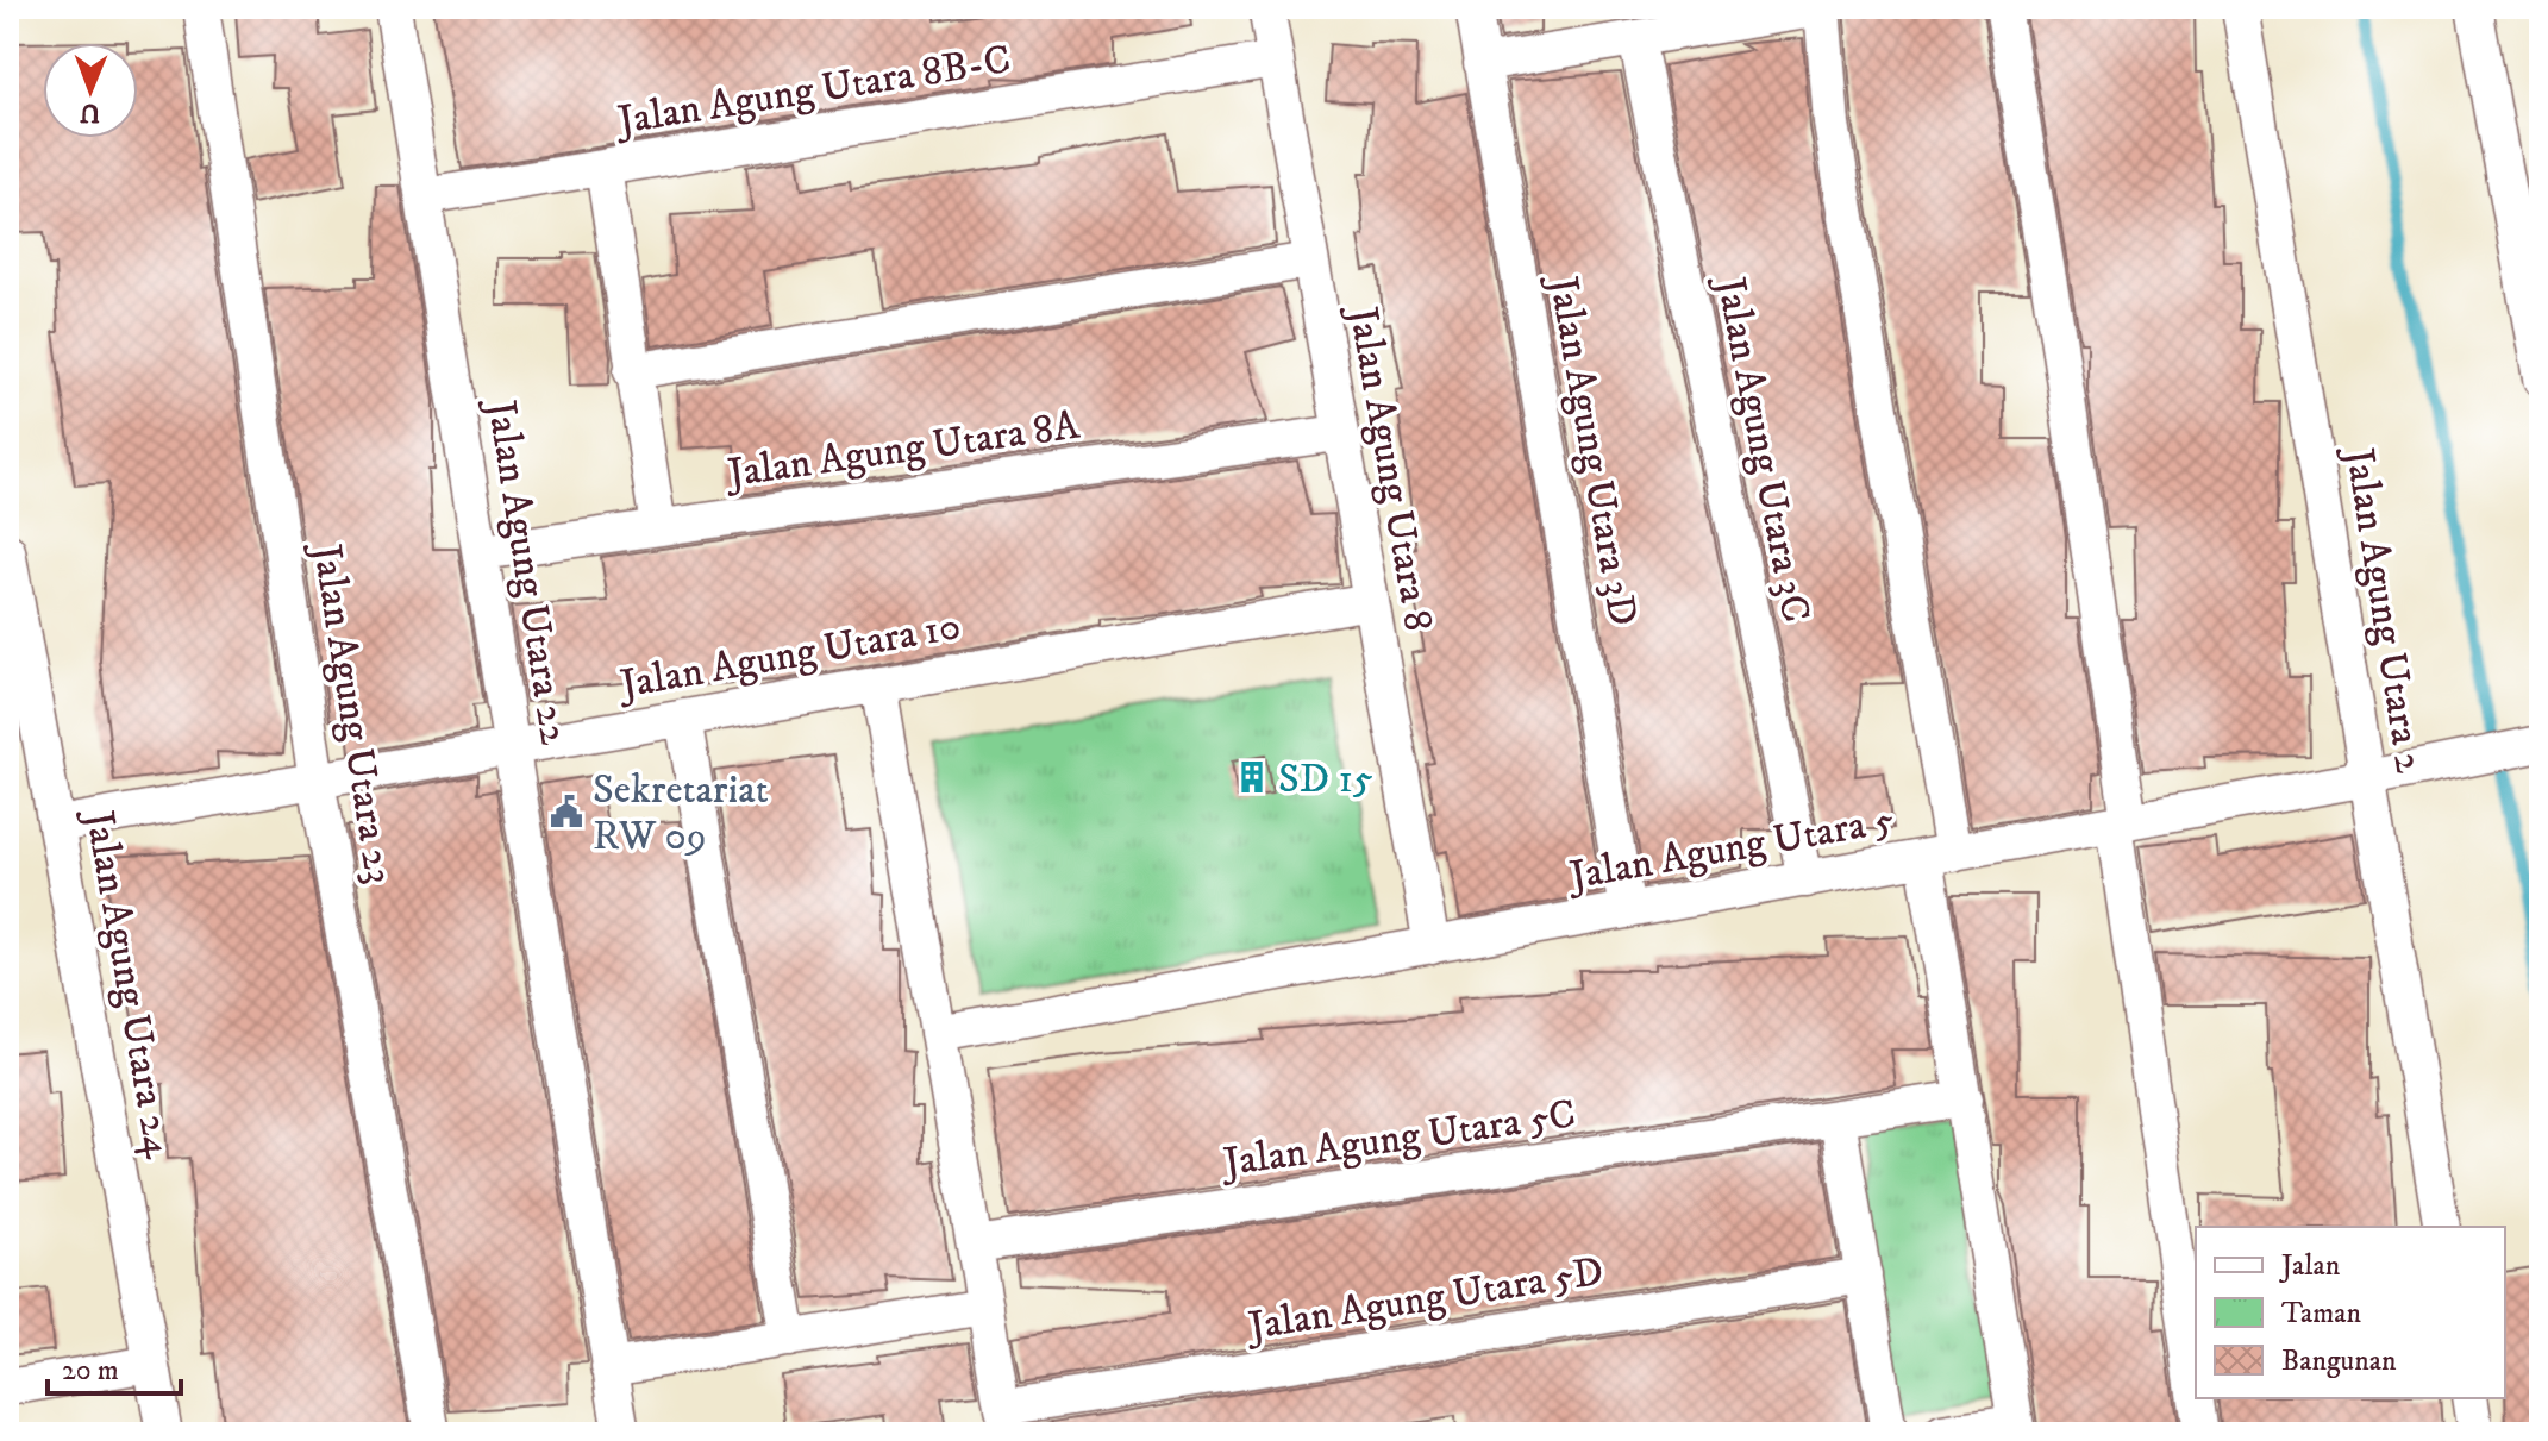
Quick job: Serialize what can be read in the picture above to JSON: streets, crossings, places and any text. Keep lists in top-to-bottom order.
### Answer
{
  "streets": {
    "street": [
      "Jalan Agung Utara 8B-C",
      "Jalan Agung Utara 8A",
      "Jalan Agung Utara 3C",
      "Jalan Agung Utara 3D",
      "Jalan Agung Utara 8",
      "Jalan Agung Utara 22",
      "Jalan Agung Utara 2",
      "Jalan Agung Utara 10",
      "Jalan Agung Utara 23",
      "Jalan Agung Utara 5",
      "Jalan Agung Utara 24",
      "Jalan Agung Utara 5C",
      "Jalan Agung Utara 5D"
    ]
  },
  "crossings": [
    ["Jalan Agung Utara 8B-C", "Jalan Agung Utara 8"],
    ["Jalan Agung Utara 8B-C", "Jalan Agung Utara 22"],
    ["Jalan Agung Utara 8A", "Jalan Agung Utara 8"],
    ["Jalan Agung Utara 8A", "Jalan Agung Utara 22"],
    ["Jalan Agung Utara 3C", "Jalan Agung Utara 5"],
    ["Jalan Agung Utara 3D", "Jalan Agung Utara 5"],
    ["Jalan Agung Utara 8", "Jalan Agung Utara 10"],
    ["Jalan Agung Utara 8", "Jalan Agung Utara 5"],
    ["Jalan Agung Utara 22", "Jalan Agung Utara 10"],
    ["Jalan Agung Utara 2", "Jalan Agung Utara 5"],
    ["Jalan Agung Utara 10", "Jalan Agung Utara 23"],
    ["Jalan Agung Utara 10", "Jalan Agung Utara 24"]
  ],
  "places": {
    "building": ["SD 15"],
    "public building": ["Sekretariat RW 09"]
  },
  "legend": ["Jalan", "Taman", "Bangunan"],
  "scale_bar": "20 m",
  "north": "bottom"
}
